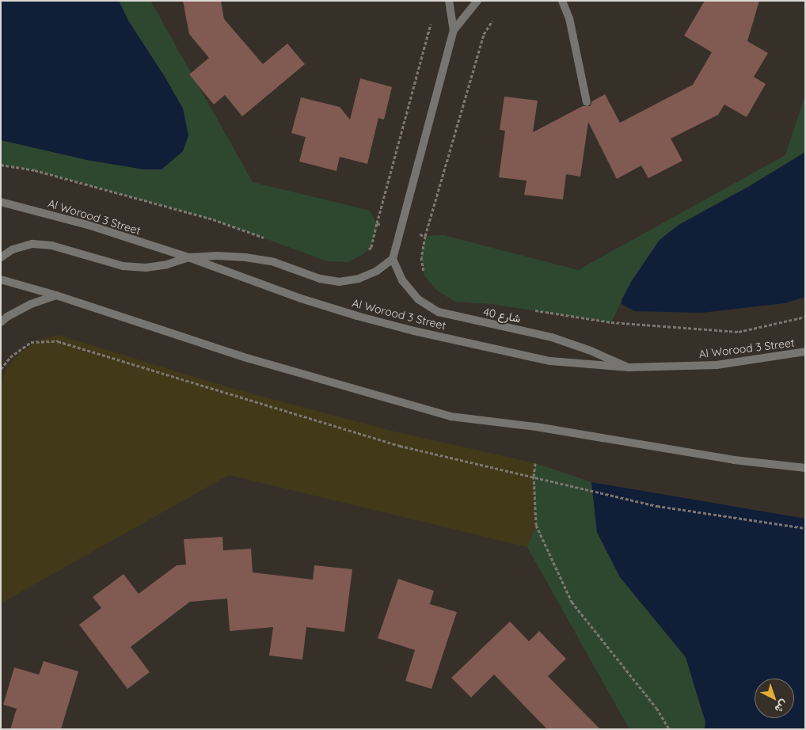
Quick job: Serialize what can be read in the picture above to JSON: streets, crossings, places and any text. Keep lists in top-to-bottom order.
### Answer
{
  "streets": {
    "street": ["Al Worood 3 Street", "شارع 40"]
  },
  "crossings": [
    ["Al Worood 3 Street", "شارع 40"]
  ],
  "north": "bottom right"
}
